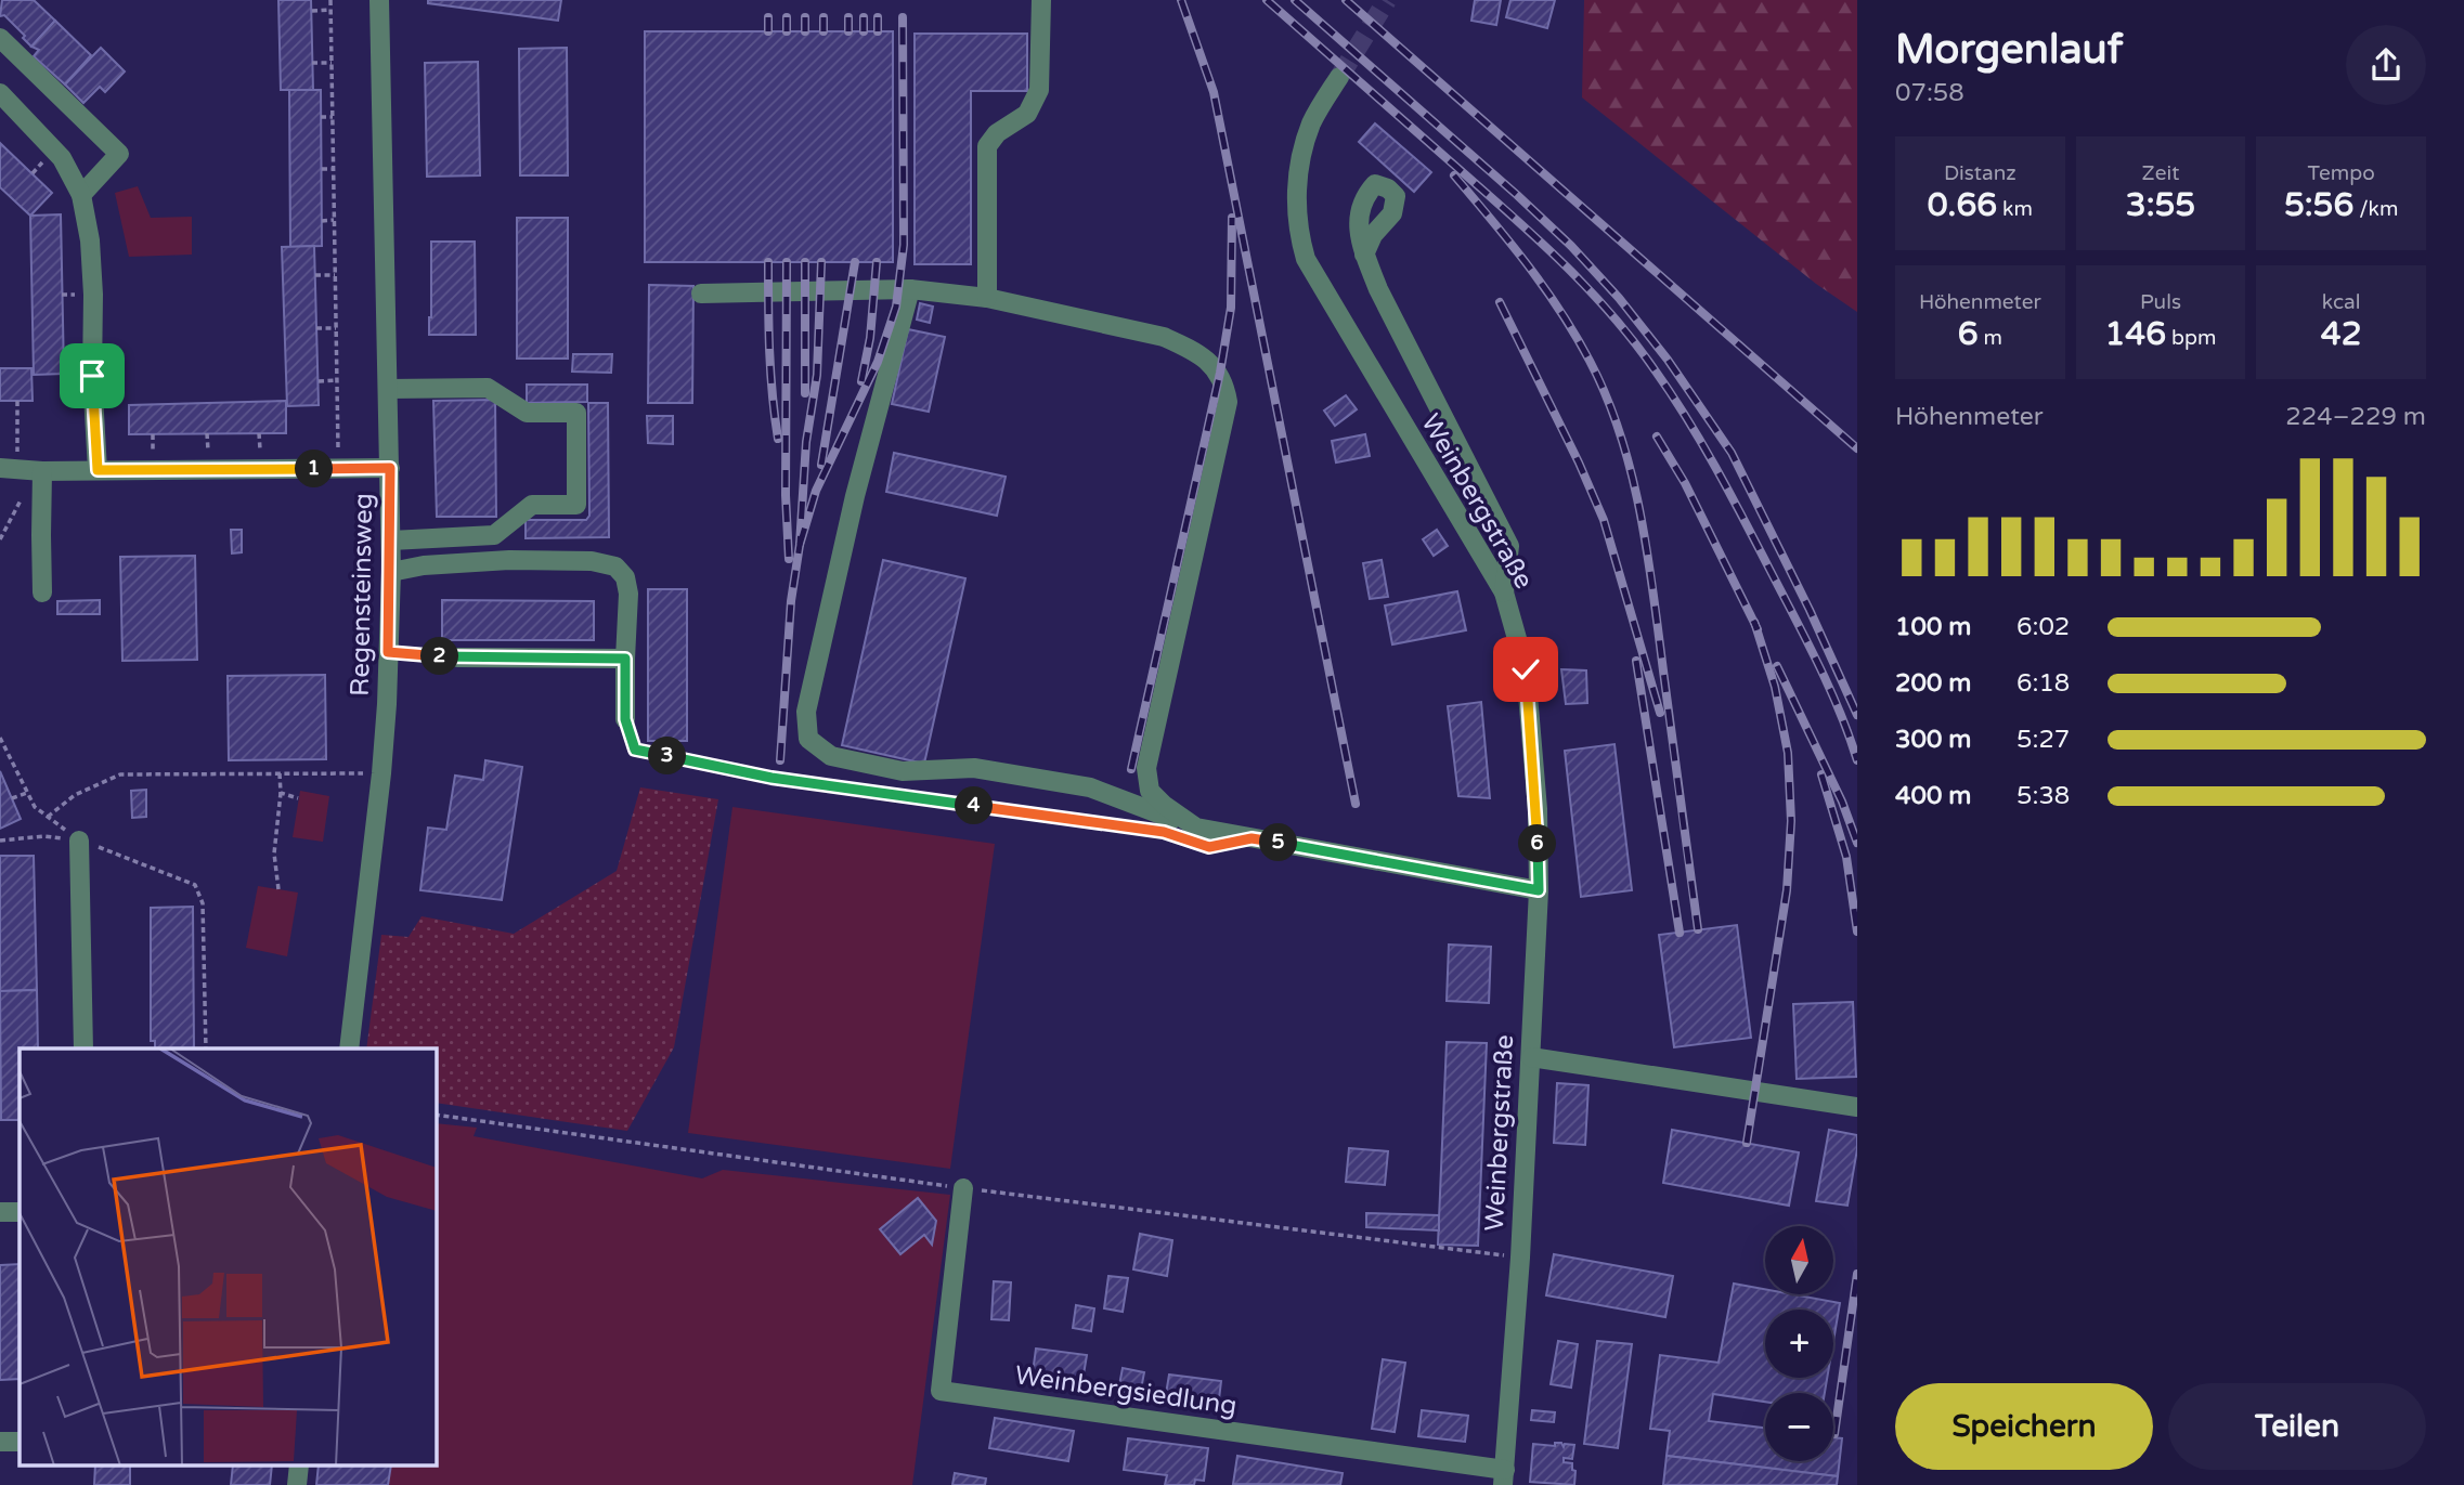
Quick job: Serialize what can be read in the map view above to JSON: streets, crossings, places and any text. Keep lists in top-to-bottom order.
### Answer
{
  "streets": {
    "street": ["Weinbergstraße", "Regensteinsweg", "Weinbergsiedlung"]
  },
  "crossings": [
    ["Weinbergstraße", "Weinbergsiedlung"]
  ],
  "north": "top",
  "page": {
    "heading": ["Morgenlauf", "07:58"],
    "stats": [
      ["Distanz", "0.66 km"],
      ["Zeit", "3:55"],
      ["Tempo", "5:56 /km"],
      ["Höhenmeter", "6 m"],
      ["Puls", "146 bpm"],
      ["kcal", "42"]
    ],
    "chart": ["Höhenmeter", "224–229 m"],
    "pins": [
      "1",
      "2",
      "3",
      "4",
      "5",
      "6"
    ],
    "list": [
      {
        "name": "100 m",
        "note": "6:02"
      },
      {
        "name": "200 m",
        "note": "6:18"
      },
      {
        "name": "300 m",
        "note": "5:27"
      },
      {
        "name": "400 m",
        "note": "5:38"
      }
    ],
    "map_buttons": ["+", "−"],
    "buttons": ["Speichern", "Teilen"]
  }
}
